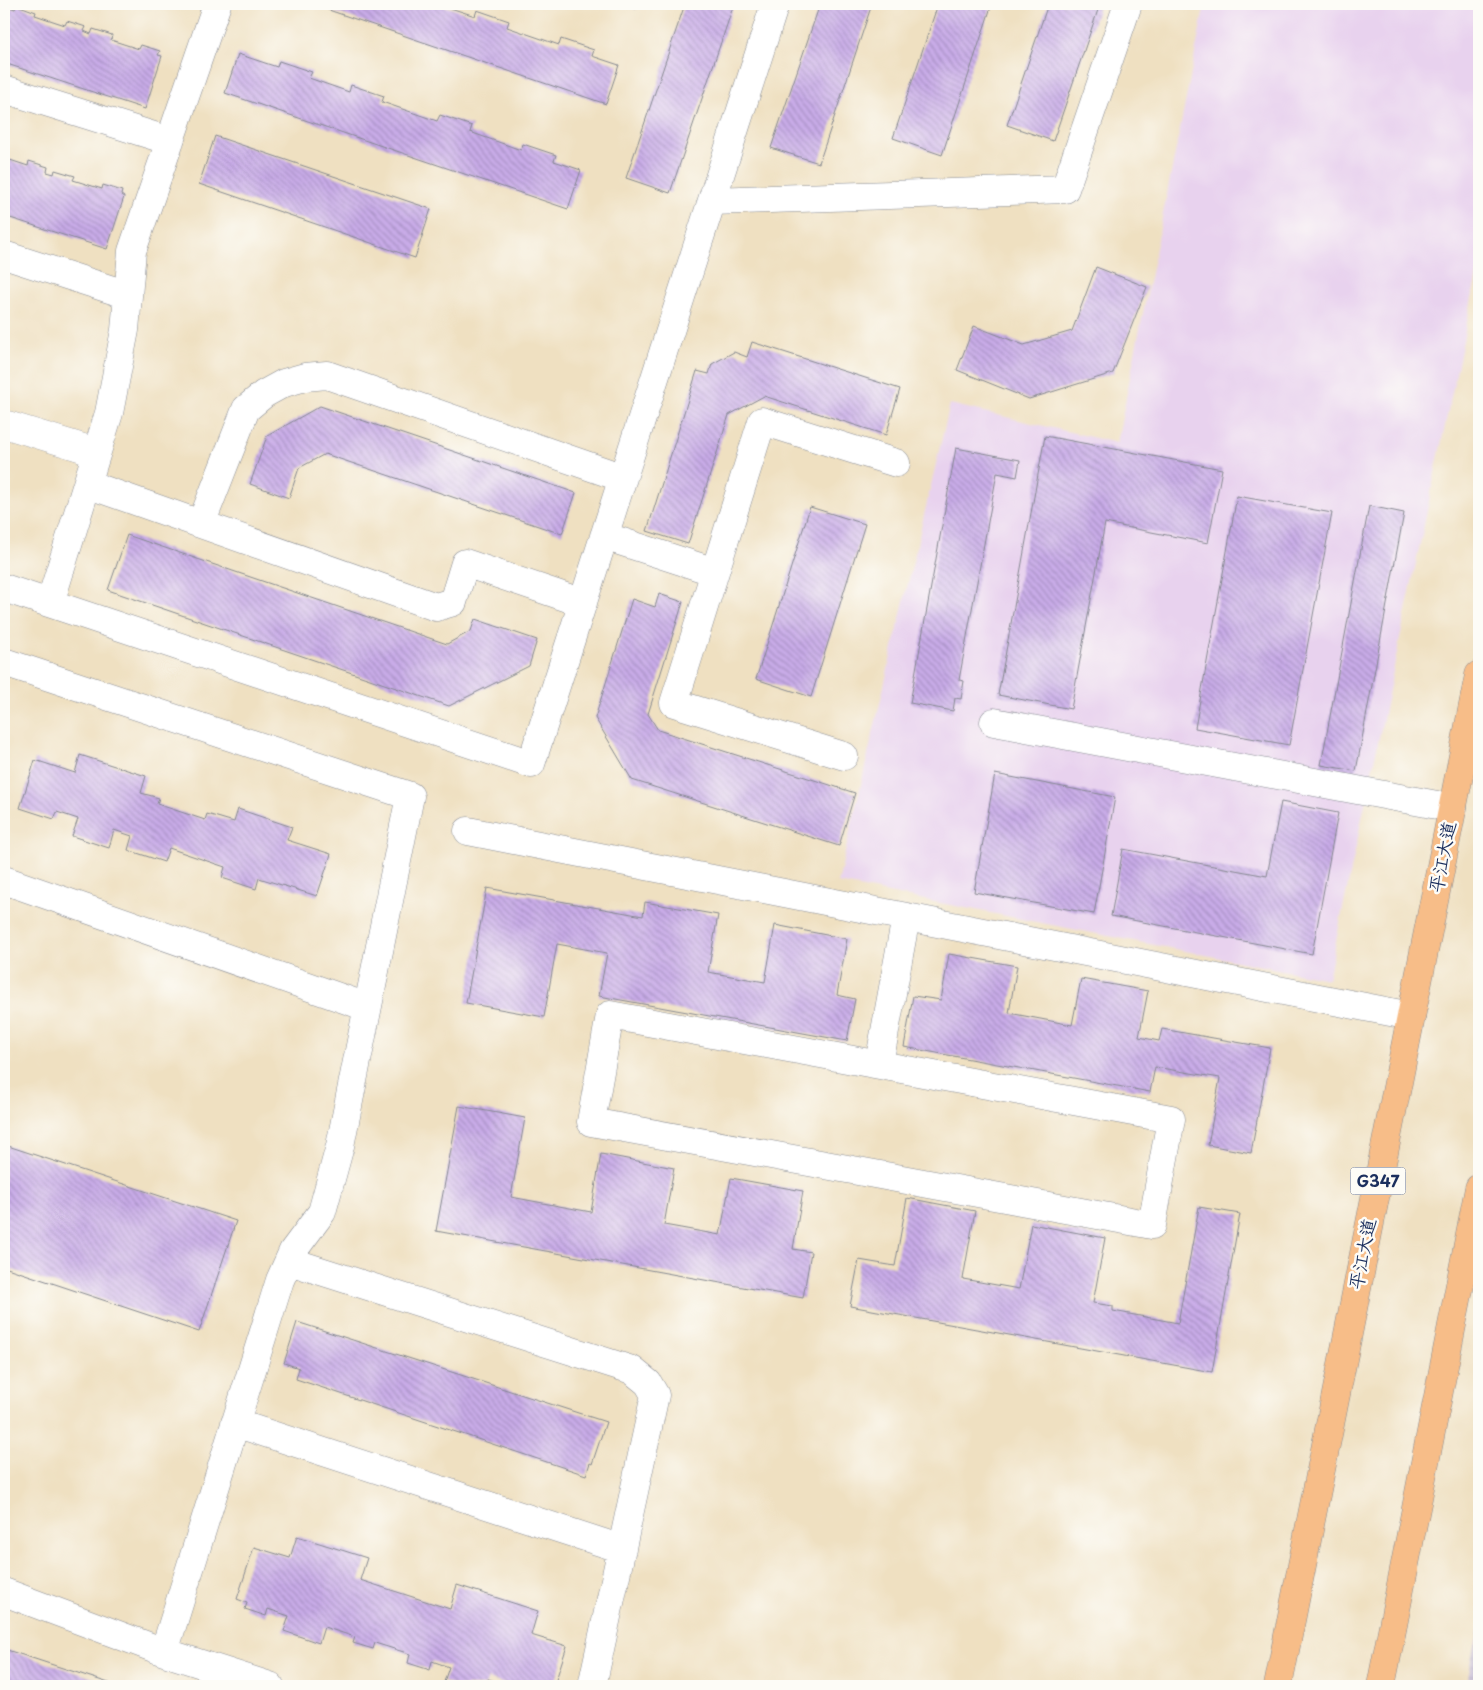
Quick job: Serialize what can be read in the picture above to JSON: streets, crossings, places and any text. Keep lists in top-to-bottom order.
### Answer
{
  "streets": {
    "highway": ["平江大道", "G347"]
  }
}
